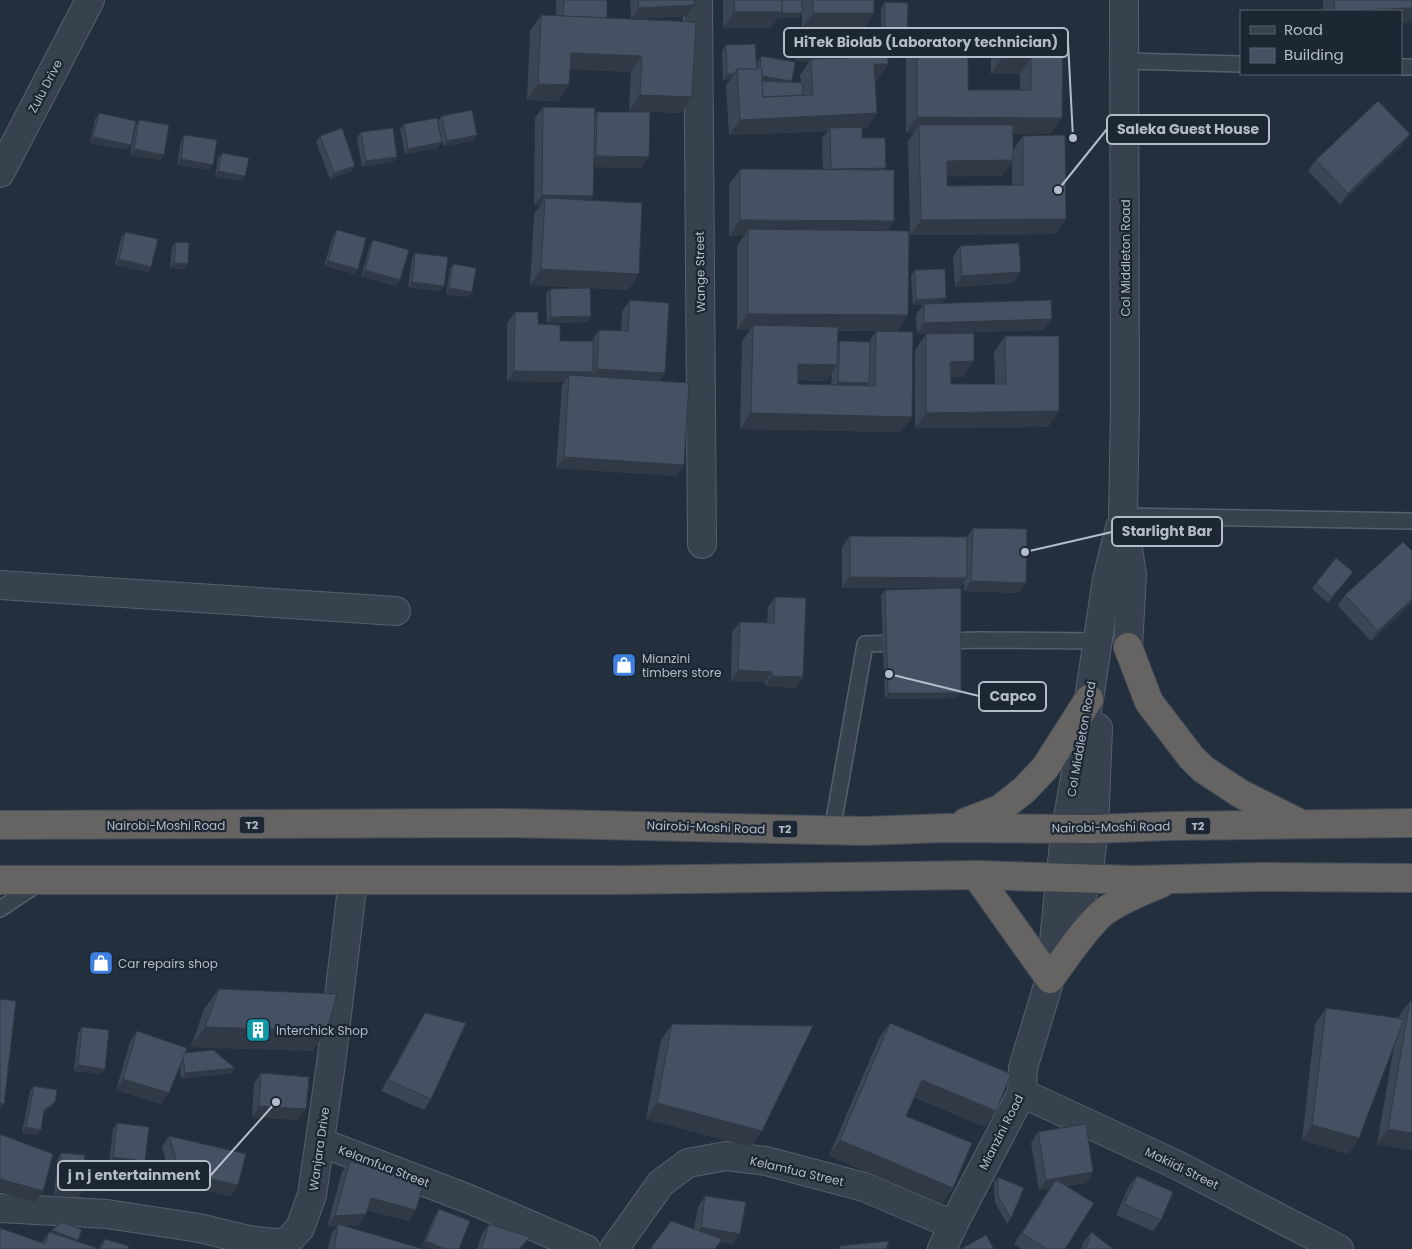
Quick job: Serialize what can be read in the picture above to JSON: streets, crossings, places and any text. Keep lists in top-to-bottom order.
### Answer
{
  "streets": {
    "highway": ["Nairobi-Moshi Road", "T2"],
    "street": [
      "Zulu Drive",
      "Col Middleton Road",
      "Wange Street",
      "Mianzini Road",
      "Wanjara Drive",
      "Kelamfua Street",
      "Makiidi Street"
    ]
  },
  "crossings": [
    ["Col Middleton Road", "Nairobi-Moshi Road"],
    ["Col Middleton Road", "Mianzini Road"],
    ["Mianzini Road", "Kelamfua Street"],
    ["Mianzini Road", "Makiidi Street"],
    ["Wanjara Drive", "Kelamfua Street"]
  ],
  "places": {
    "other": [
      "HiTek Biolab (Laboratory technician)",
      "Saleka Guest House",
      "Starlight Bar",
      "Capco",
      "j n j entertainment"
    ],
    "shop": ["Mianzini timbers store", "Car repairs shop"],
    "building": ["Interchick Shop"]
  },
  "legend": ["Road", "Building"]
}
